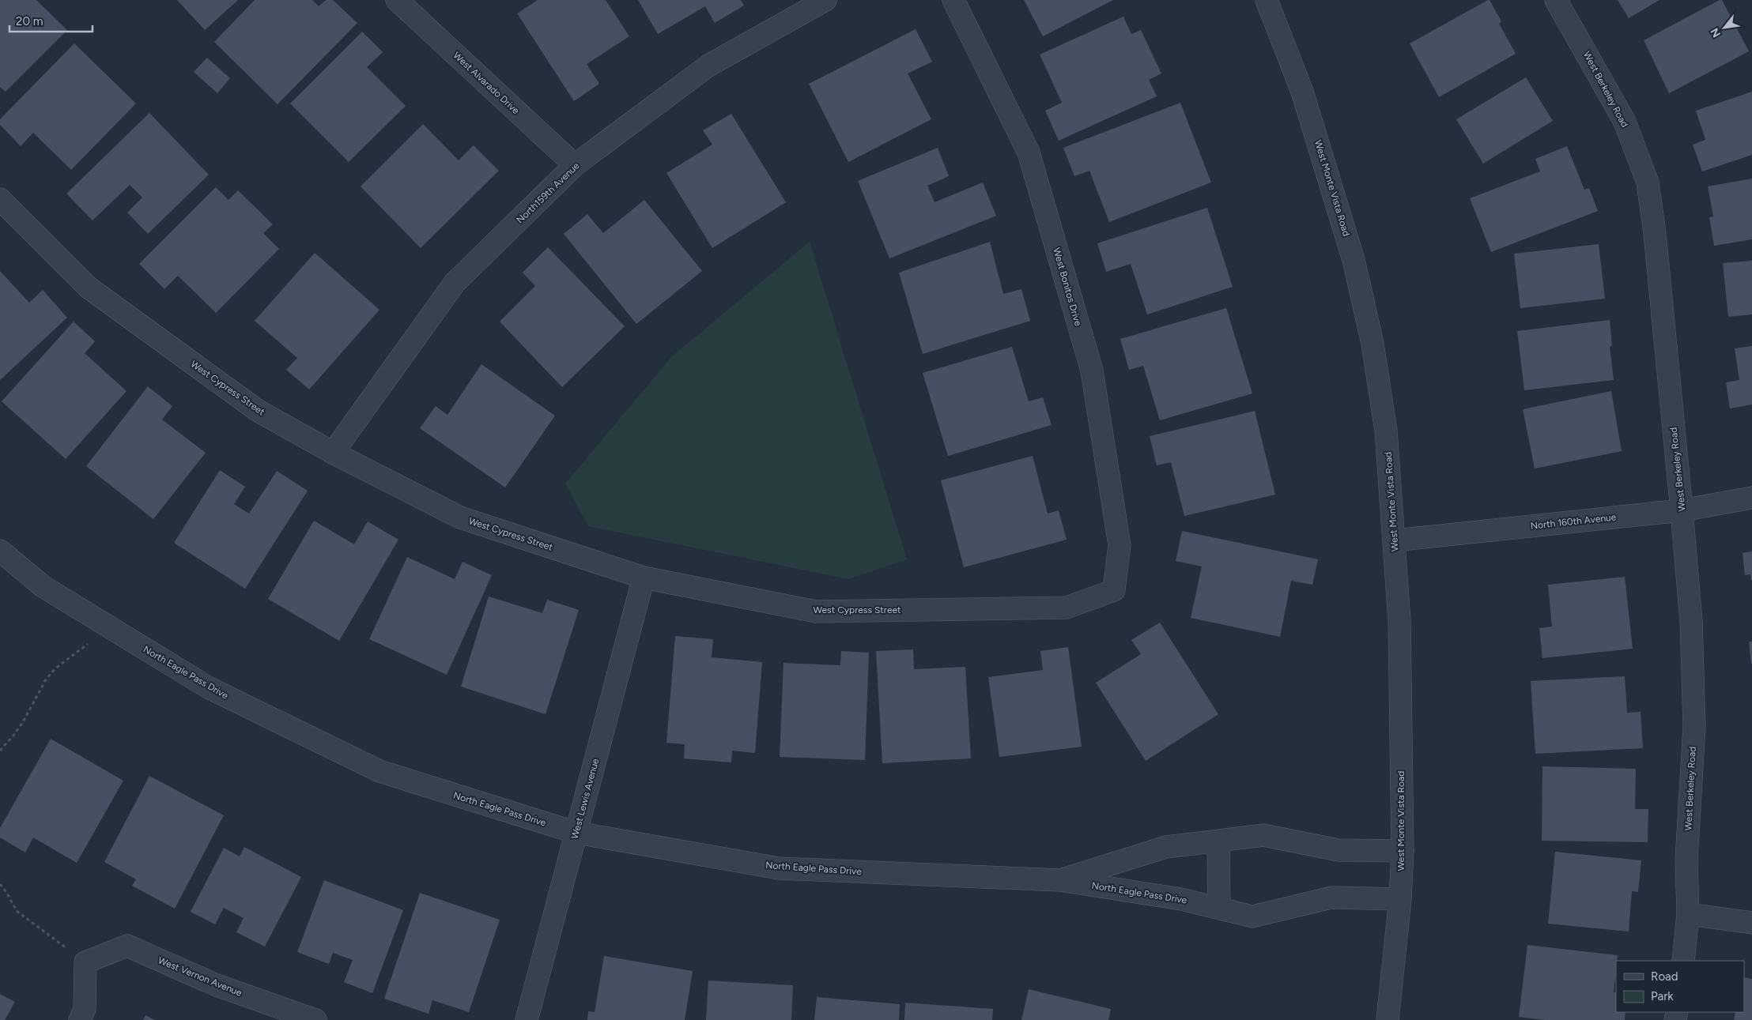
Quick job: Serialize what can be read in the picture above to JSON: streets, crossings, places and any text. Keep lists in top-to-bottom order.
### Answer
{
  "streets": {
    "street": [
      "West Alvarado Drive",
      "West Berkeley Road",
      "West Monte Vista Road",
      "North159th Avenue",
      "West Bonitos Drive",
      "West Cypress Street",
      "North 160th Avenue",
      "North Eagle Pass Drive",
      "West Lewis Avenue",
      "West Vernon Avenue"
    ]
  },
  "crossings": [
    ["West Alvarado Drive", "North159th Avenue"],
    ["West Berkeley Road", "North 160th Avenue"],
    ["West Monte Vista Road", "North 160th Avenue"],
    ["West Monte Vista Road", "North Eagle Pass Drive"],
    ["North159th Avenue", "West Cypress Street"],
    ["West Bonitos Drive", "West Cypress Street"],
    ["West Cypress Street", "West Lewis Avenue"],
    ["North Eagle Pass Drive", "West Lewis Avenue"]
  ],
  "legend": ["Road", "Park"],
  "scale_bar": "20 m",
  "north": "bottom left"
}
